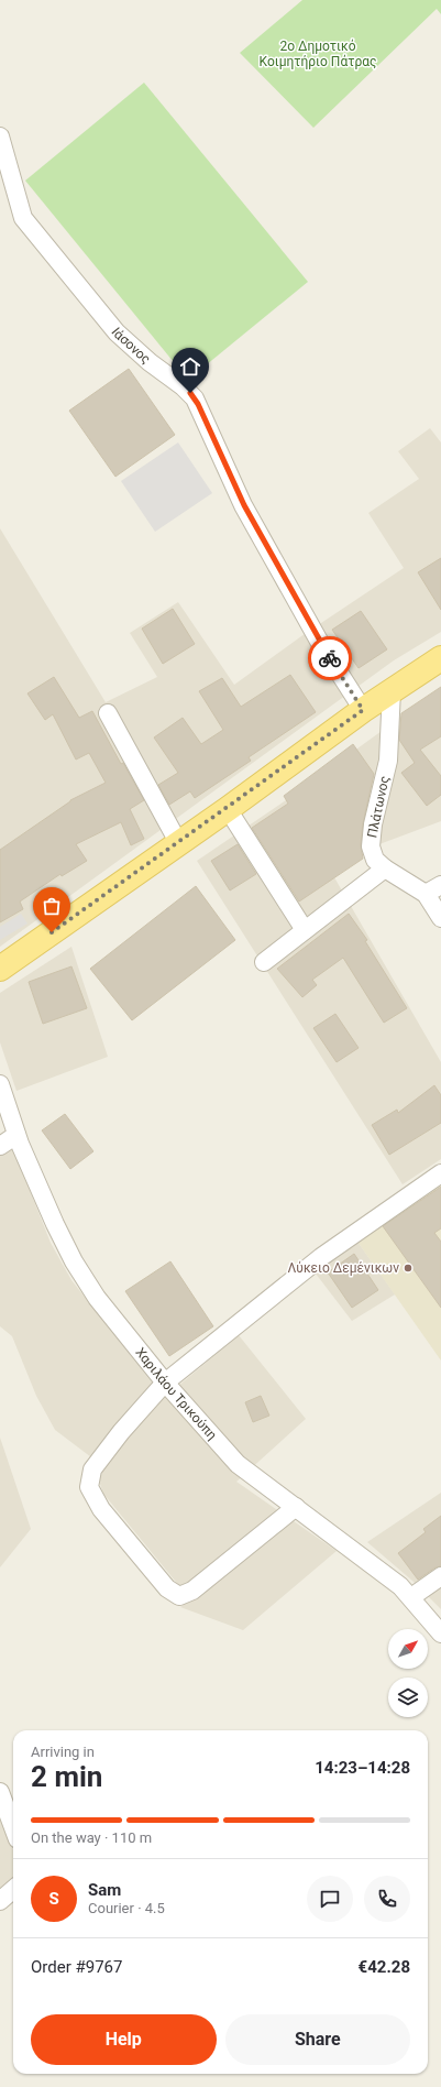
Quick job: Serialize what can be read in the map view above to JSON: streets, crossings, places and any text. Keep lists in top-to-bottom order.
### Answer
{
  "streets": {
    "street": ["Ιάσονος", "Πλάτωνος", "Χαριλάου Τρικούπη"]
  },
  "parks": ["2o Δημοτικό Κοιμητήριο Πάτρας"],
  "places": ["Λύκειο Δεμένικων"],
  "north": "top right",
  "page": {
    "heading": ["2 min", "Arriving in", "14:23–14:28"],
    "panel": [
      "Sam",
      "Courier · 4.5",
      "Order #9767",
      "€42.28"
    ],
    "bar": "On the way · 110 m",
    "round": "S",
    "buttons": ["Help", "Share"]
  }
}
